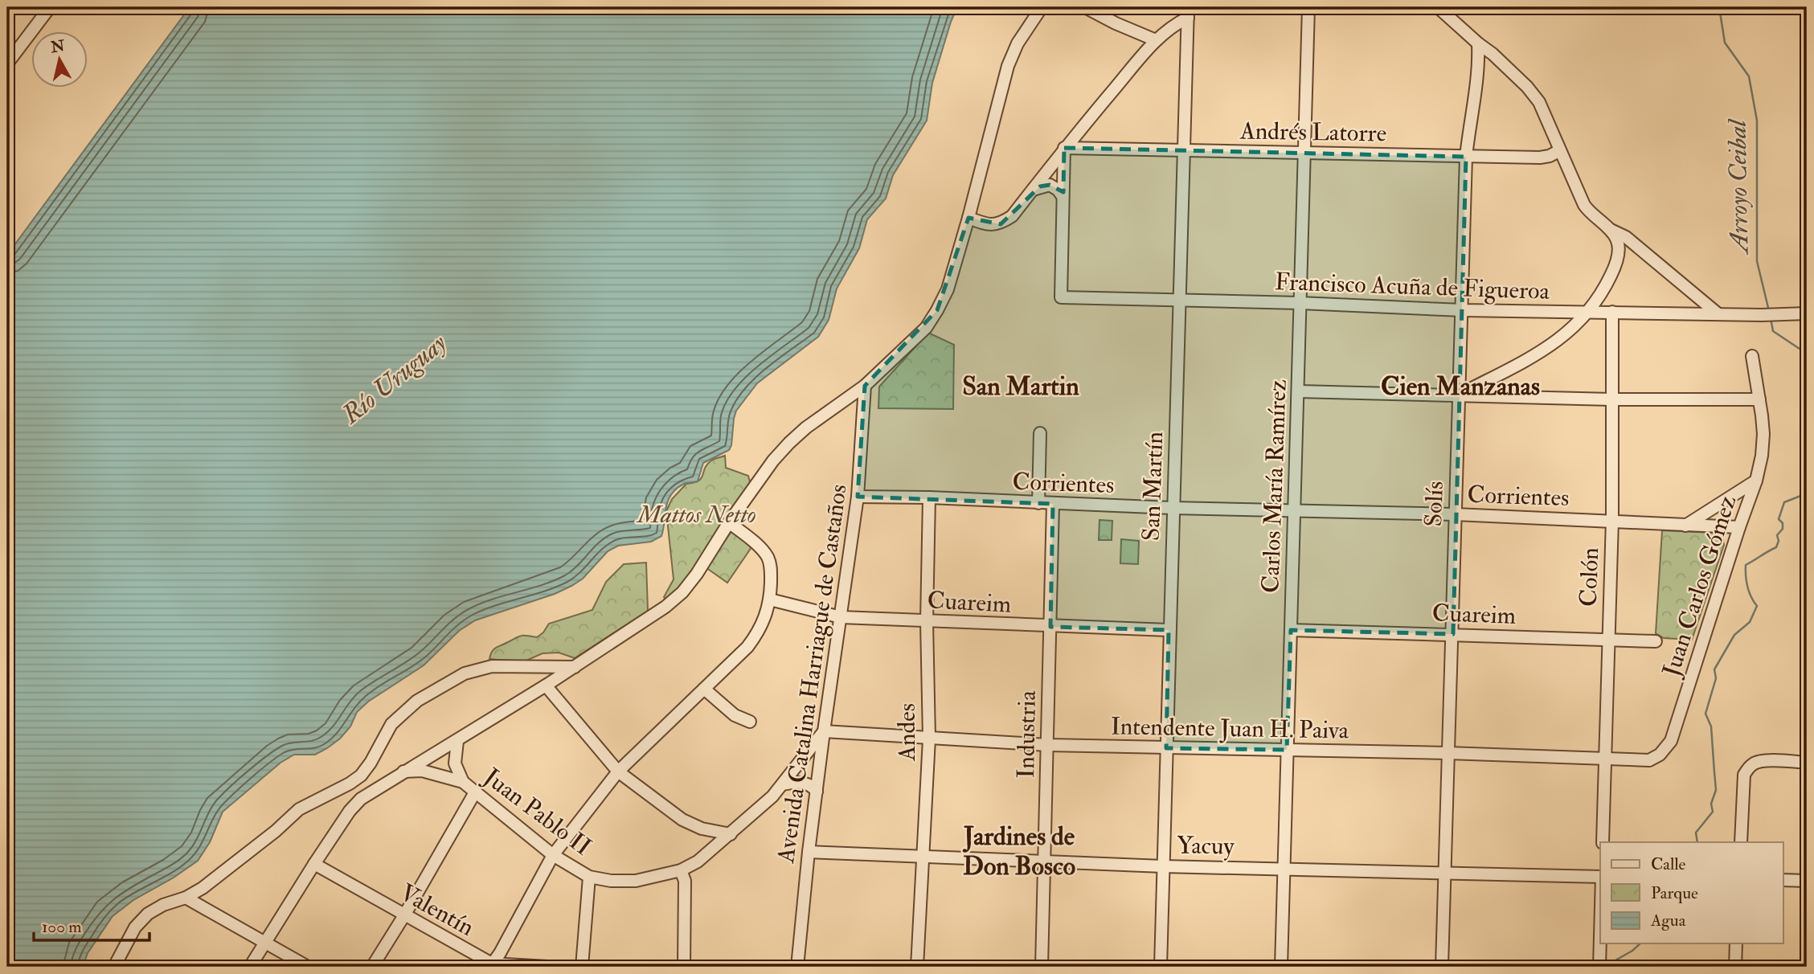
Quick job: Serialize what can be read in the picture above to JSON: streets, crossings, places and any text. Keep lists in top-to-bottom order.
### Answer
{
  "streets": {
    "street": [
      "Andrés Latorre",
      "Francisco Acuña de Figueroa",
      "Corrientes",
      "San Martín",
      "Carlos María Ramírez",
      "Solís",
      "Colón",
      "Juan Carlos Gómez",
      "Cuareim",
      "Avenida Catalina Harriague de Castaños",
      "Intendente Juan H. Paiva",
      "Andes",
      "Industria",
      "Juan Pablo II",
      "Yacuy",
      "Valentín"
    ]
  },
  "crossings": [
    ["Andrés Latorre", "San Martín"],
    ["Andrés Latorre", "Carlos María Ramírez"],
    ["Andrés Latorre", "Solís"],
    ["Francisco Acuña de Figueroa", "San Martín"],
    ["Francisco Acuña de Figueroa", "Carlos María Ramírez"],
    ["Francisco Acuña de Figueroa", "Solís"],
    ["Francisco Acuña de Figueroa", "Colón"],
    ["Corrientes", "San Martín"],
    ["Corrientes", "Carlos María Ramírez"],
    ["Corrientes", "Solís"],
    ["Corrientes", "Colón"],
    ["Corrientes", "Juan Carlos Gómez"],
    ["Corrientes", "Avenida Catalina Harriague de Castaños"],
    ["Corrientes", "Andes"],
    ["Corrientes", "Industria"],
    ["San Martín", "Cuareim"],
    ["San Martín", "Intendente Juan H. Paiva"],
    ["San Martín", "Yacuy"],
    ["Carlos María Ramírez", "Cuareim"],
    ["Carlos María Ramírez", "Intendente Juan H. Paiva"],
    ["Carlos María Ramírez", "Yacuy"],
    ["Solís", "Cuareim"],
    ["Solís", "Intendente Juan H. Paiva"],
    ["Solís", "Yacuy"],
    ["Colón", "Cuareim"],
    ["Colón", "Intendente Juan H. Paiva"],
    ["Juan Carlos Gómez", "Intendente Juan H. Paiva"],
    ["Cuareim", "Avenida Catalina Harriague de Castaños"],
    ["Cuareim", "Andes"],
    ["Cuareim", "Industria"],
    ["Avenida Catalina Harriague de Castaños", "Intendente Juan H. Paiva"],
    ["Avenida Catalina Harriague de Castaños", "Juan Pablo II"],
    ["Avenida Catalina Harriague de Castaños", "Yacuy"],
    ["Intendente Juan H. Paiva", "Andes"],
    ["Intendente Juan H. Paiva", "Industria"],
    ["Intendente Juan H. Paiva", "Juan Pablo II"],
    ["Andes", "Yacuy"],
    ["Industria", "Yacuy"]
  ],
  "districts": ["San Martin", "Cien Manzanas", "Jardines de Don Bosco"],
  "water": ["Arroyo Ceibal", "Río Uruguay"],
  "parks": ["Mattos Netto"],
  "legend": ["Calle", "Parque", "Agua"],
  "scale_bar": "100 m",
  "north": "top"
}
